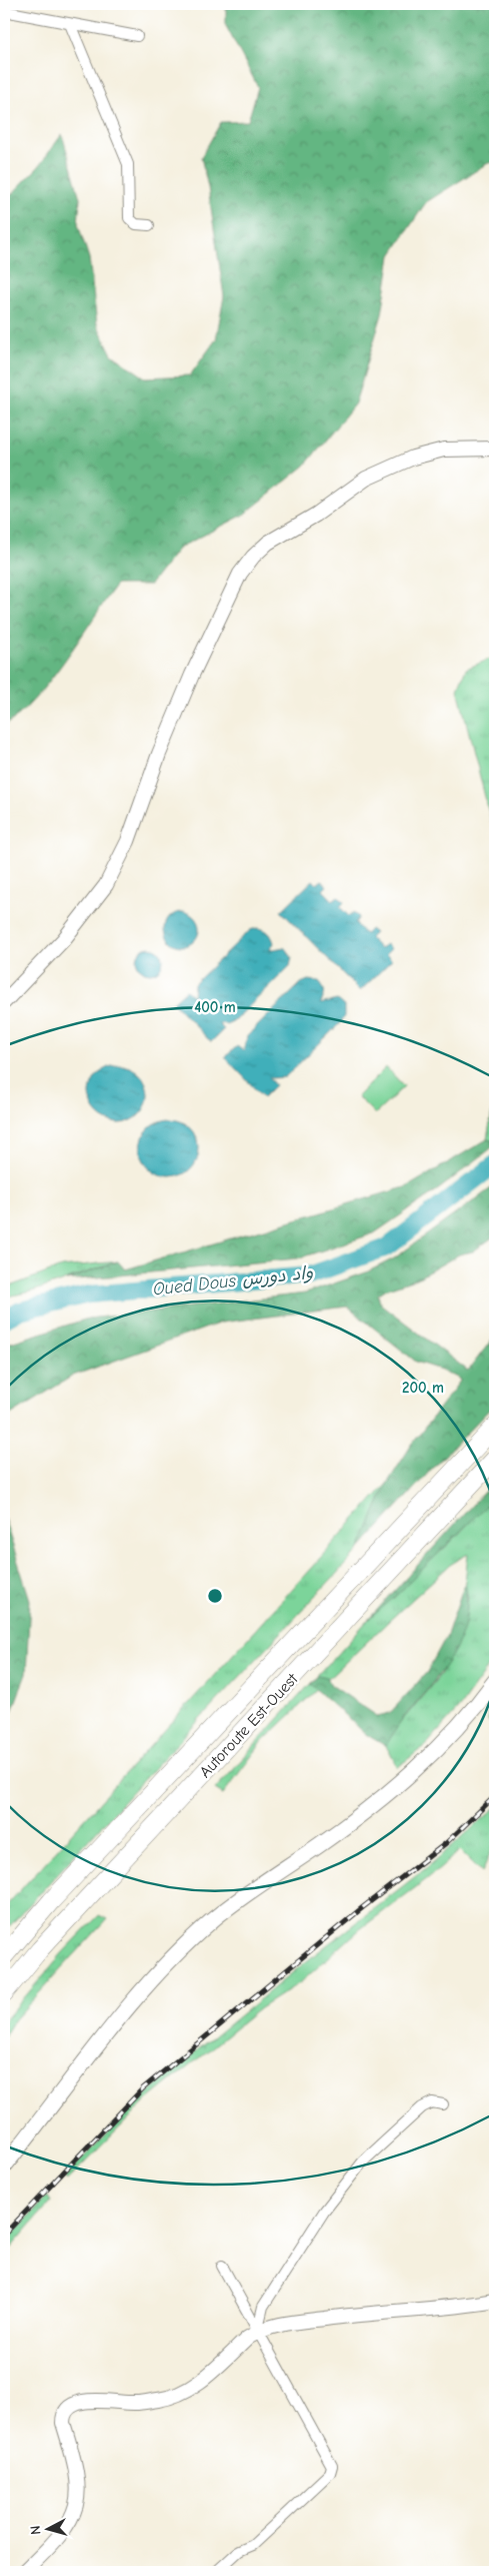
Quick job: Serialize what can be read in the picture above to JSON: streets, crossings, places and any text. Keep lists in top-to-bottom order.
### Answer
{
  "streets": {
    "highway": ["Autoroute Est-Ouest"]
  },
  "water": ["Oued Dous واد دورس"],
  "north": "left",
  "rings": ["400 m", "200 m"]
}
